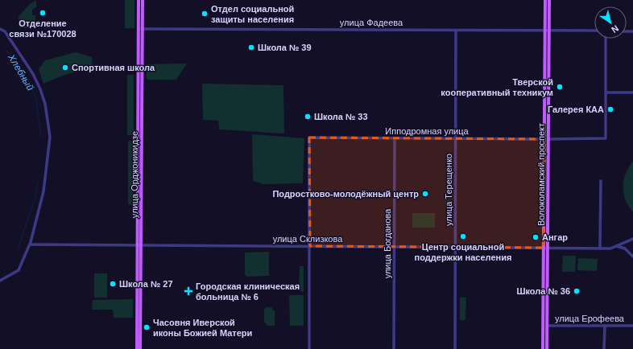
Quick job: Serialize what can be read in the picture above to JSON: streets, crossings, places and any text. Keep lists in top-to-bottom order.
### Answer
{
  "streets": {
    "main road": ["улица Орджоникидзе", "Волоколамский проспект"],
    "street": [
      "улица Фадеева",
      "Ипподромная улица",
      "улица Терещенко",
      "улица Склизкова",
      "улица Богданова",
      "улица Ерофеева"
    ]
  },
  "crossings": [
    ["улица Фадеева", "улица Орджоникидзе"],
    ["улица Фадеева", "Волоколамский проспект"],
    ["улица Фадеева", "улица Терещенко"],
    ["Ипподромная улица", "Волоколамский проспект"],
    ["Ипподромная улица", "улица Терещенко"],
    ["Ипподромная улица", "улица Склизкова"],
    ["Ипподромная улица", "улица Богданова"],
    ["улица Орджоникидзе", "улица Склизкова"],
    ["Волоколамский проспект", "улица Склизкова"],
    ["Волоколамский проспект", "улица Ерофеева"],
    ["улица Терещенко", "улица Склизкова"],
    ["улица Склизкова", "улица Богданова"]
  ],
  "water": ["Хлебный"],
  "places": {
    "other": [
      "Отделение связи №170028",
      "Отдел социальной защиты населения",
      "Школа № 39",
      "Спортивная школа",
      "Тверской кооперативный техникум",
      "Галерея КАА",
      "Школа № 33",
      "Подростково-молодёжный центр",
      "Центр социальной поддержки населения",
      "Ангар",
      "Школа № 27",
      "Школа № 36",
      "Часовня Иверской иконы Божией Матери"
    ],
    "health": ["Городская клиническая больница № 6"]
  },
  "north": "bottom right"
}
